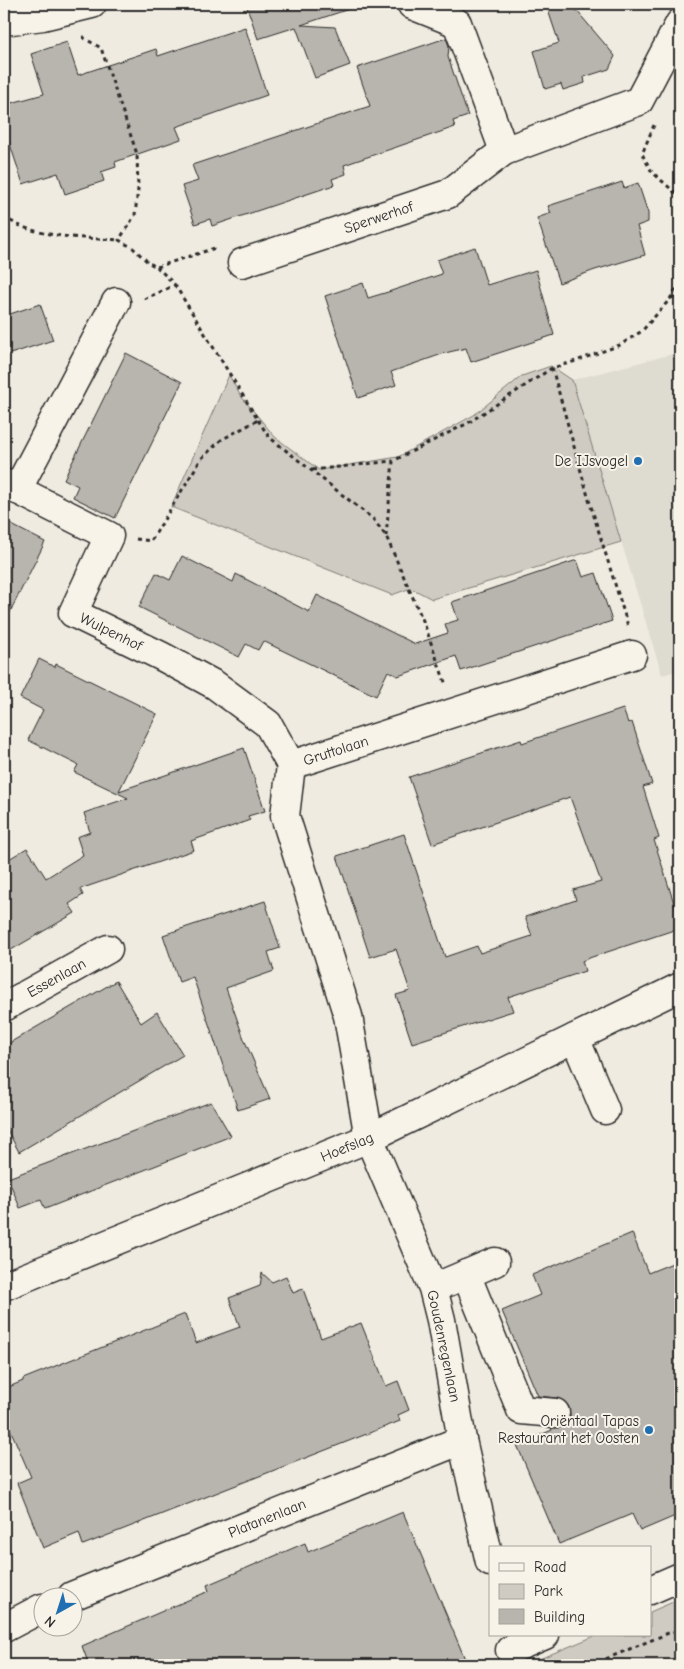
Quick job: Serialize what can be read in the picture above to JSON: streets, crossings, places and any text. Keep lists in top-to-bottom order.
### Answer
{
  "streets": {
    "street": [
      "Sperwerhof",
      "Wulpenhof",
      "Gruttolaan",
      "Essenlaan",
      "Hoefslag",
      "Goudenregenlaan",
      "Platanenlaan"
    ]
  },
  "crossings": [
    ["Wulpenhof", "Gruttolaan"],
    ["Gruttolaan", "Hoefslag"],
    ["Gruttolaan", "Goudenregenlaan"],
    ["Hoefslag", "Goudenregenlaan"],
    ["Goudenregenlaan", "Platanenlaan"]
  ],
  "places": ["De IJsvogel", "Oriëntaal Tapas Restaurant het Oosten"],
  "legend": ["Road", "Park", "Building"],
  "north": "bottom left"
}
